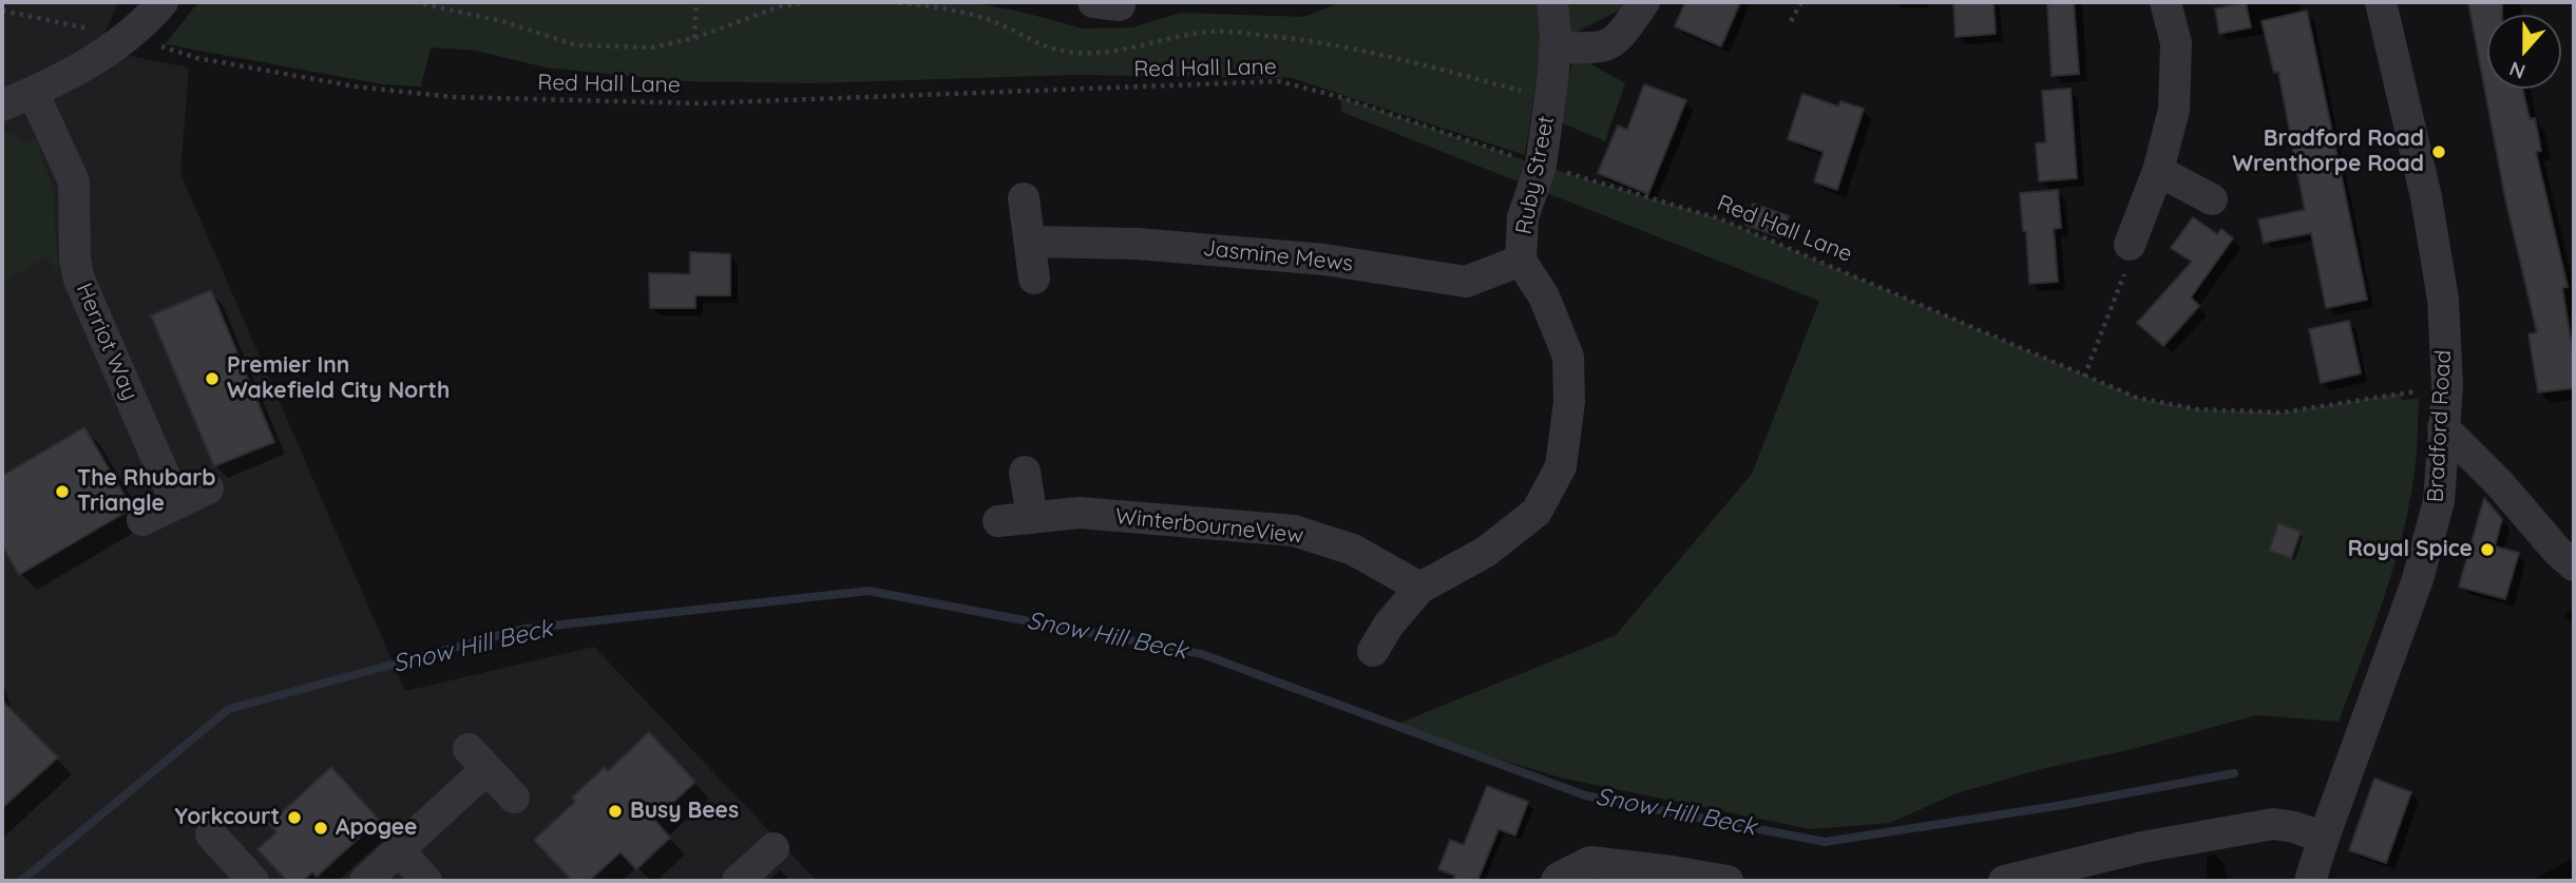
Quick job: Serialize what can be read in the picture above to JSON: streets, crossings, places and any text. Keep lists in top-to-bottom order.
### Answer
{
  "streets": {
    "street": [
      "Ruby Street",
      "Jasmine Mews",
      "Herriot Way",
      "Bradford Road",
      "WinterbourneView"
    ],
    "path": ["Red Hall Lane"]
  },
  "crossings": [
    ["Red Hall Lane", "Ruby Street"],
    ["Red Hall Lane", "Bradford Road"],
    ["Ruby Street", "Jasmine Mews"],
    ["Ruby Street", "WinterbourneView"]
  ],
  "water": ["Snow Hill Beck"],
  "places": [
    "Bradford Road Wrenthorpe Road",
    "Premier Inn Wakefield City North",
    "The Rhubarb Triangle",
    "Royal Spice",
    "Busy Bees",
    "Yorkcourt",
    "Apogee"
  ],
  "north": "bottom"
}
